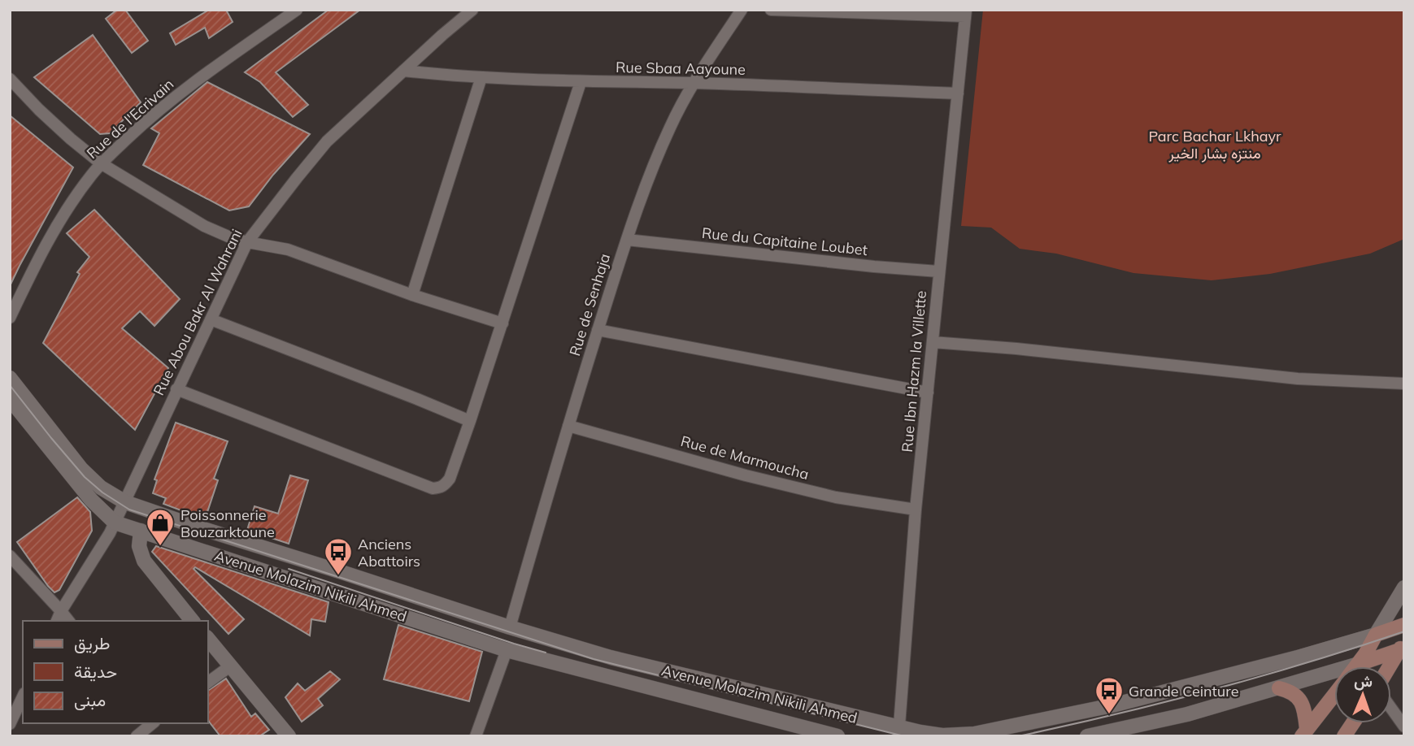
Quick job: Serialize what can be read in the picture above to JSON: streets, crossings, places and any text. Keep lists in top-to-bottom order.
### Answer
{
  "streets": {
    "main road": ["Avenue Molazim Nikili Ahmed"],
    "street": [
      "Rue Sbaa Aayoune",
      "Rue de l'Ecrivain",
      "Rue du Capitaine Loubet",
      "Rue de Senhaja",
      "Rue Abou Bakr Al Wahrani",
      "Rue Ibn Hazm la Villette",
      "Rue de Marmoucha"
    ]
  },
  "crossings": [
    ["Rue Sbaa Aayoune", "Rue de Senhaja"],
    ["Rue Sbaa Aayoune", "Rue Abou Bakr Al Wahrani"],
    ["Rue Sbaa Aayoune", "Rue Ibn Hazm la Villette"],
    ["Rue du Capitaine Loubet", "Rue de Senhaja"],
    ["Rue du Capitaine Loubet", "Rue Ibn Hazm la Villette"],
    ["Rue de Senhaja", "Rue de Marmoucha"],
    ["Rue de Senhaja", "Avenue Molazim Nikili Ahmed"],
    ["Rue Abou Bakr Al Wahrani", "Avenue Molazim Nikili Ahmed"],
    ["Rue Ibn Hazm la Villette", "Rue de Marmoucha"],
    ["Rue Ibn Hazm la Villette", "Avenue Molazim Nikili Ahmed"]
  ],
  "parks": ["Parc Bachar Lkhayr منتزه بشار الخير"],
  "places": {
    "shop": ["Poissonnerie Bouzarktoune"],
    "bus stop": ["Anciens Abattoirs", "Grande Ceinture"]
  },
  "legend": ["طريق", "حديقة", "مبنى"],
  "north": "top"
}
